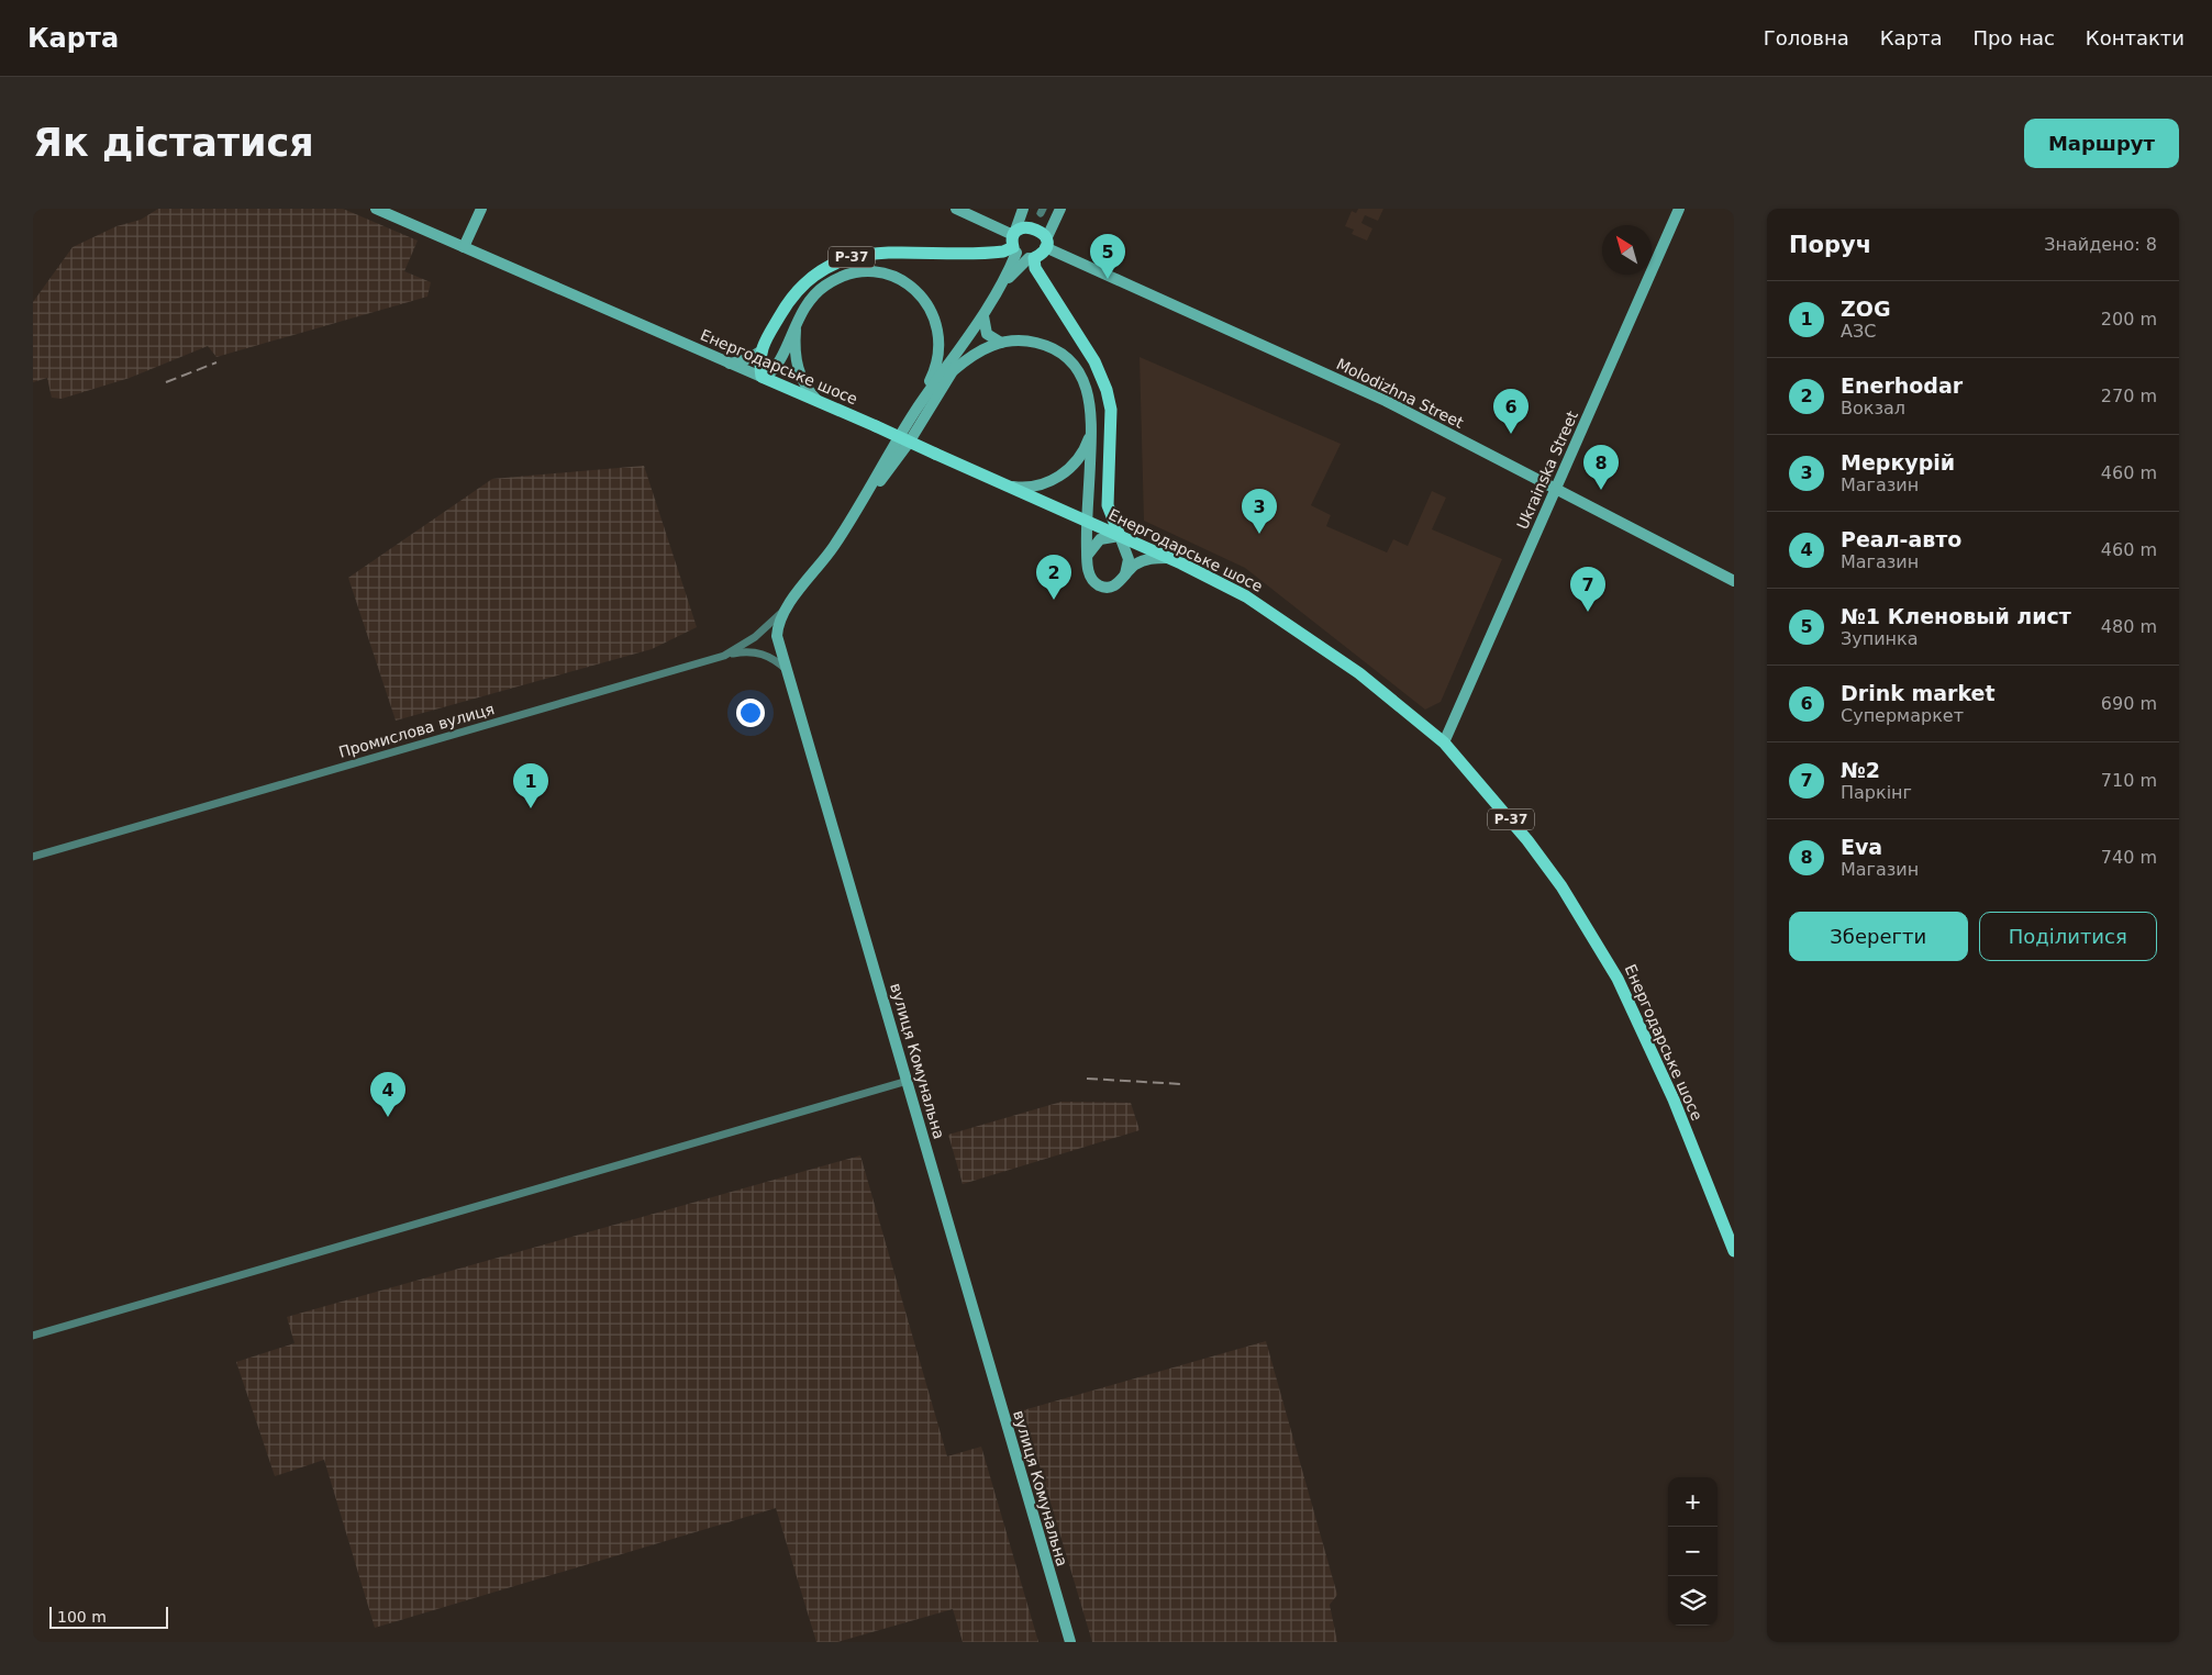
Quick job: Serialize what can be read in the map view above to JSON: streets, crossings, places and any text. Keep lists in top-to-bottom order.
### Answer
{
  "streets": {
    "main road": ["Р-37", "Енергодарське шосе"],
    "street": [
      "Molodizhna Street",
      "Ukrainska Street",
      "Промислова вулиця",
      "вулиця Комунальна"
    ]
  },
  "crossings": [
    ["Р-37", "Molodizhna Street"],
    ["Енергодарське шосе", "Ukrainska Street"],
    ["Molodizhna Street", "Ukrainska Street"],
    ["Промислова вулиця", "вулиця Комунальна"]
  ],
  "scale_bar": "100 m",
  "north": "top left",
  "page": {
    "header": "Карта",
    "nav": [
      "Головна",
      "Карта",
      "Про нас",
      "Контакти"
    ],
    "buttons": [
      "Маршрут",
      ["Зберегти", "Поділитися"]
    ],
    "title": "Як дістатися",
    "heading": ["Поруч", "Знайдено: 8"],
    "pins": [
      "5",
      "6",
      "8",
      "3",
      "2",
      "7",
      "1",
      "4"
    ],
    "list": [
      {
        "mark": "1",
        "name": "ZOG",
        "note": "АЗС",
        "value": "200 m"
      },
      {
        "mark": "2",
        "name": "Enerhodar",
        "note": "Вокзал",
        "value": "270 m"
      },
      {
        "mark": "3",
        "name": "Меркурій",
        "note": "Магазин",
        "value": "460 m"
      },
      {
        "mark": "4",
        "name": "Реал-авто",
        "note": "Магазин",
        "value": "460 m"
      },
      {
        "mark": "5",
        "name": "№1 Кленовый лист",
        "note": "Зупинка",
        "value": "480 m"
      },
      {
        "mark": "6",
        "name": "Drink market",
        "note": "Супермаркет",
        "value": "690 m"
      },
      {
        "mark": "7",
        "name": "№2",
        "note": "Паркінг",
        "value": "710 m"
      },
      {
        "mark": "8",
        "name": "Eva",
        "note": "Магазин",
        "value": "740 m"
      }
    ],
    "map_buttons": ["+", "−"],
    "scale": "100 m"
  }
}
